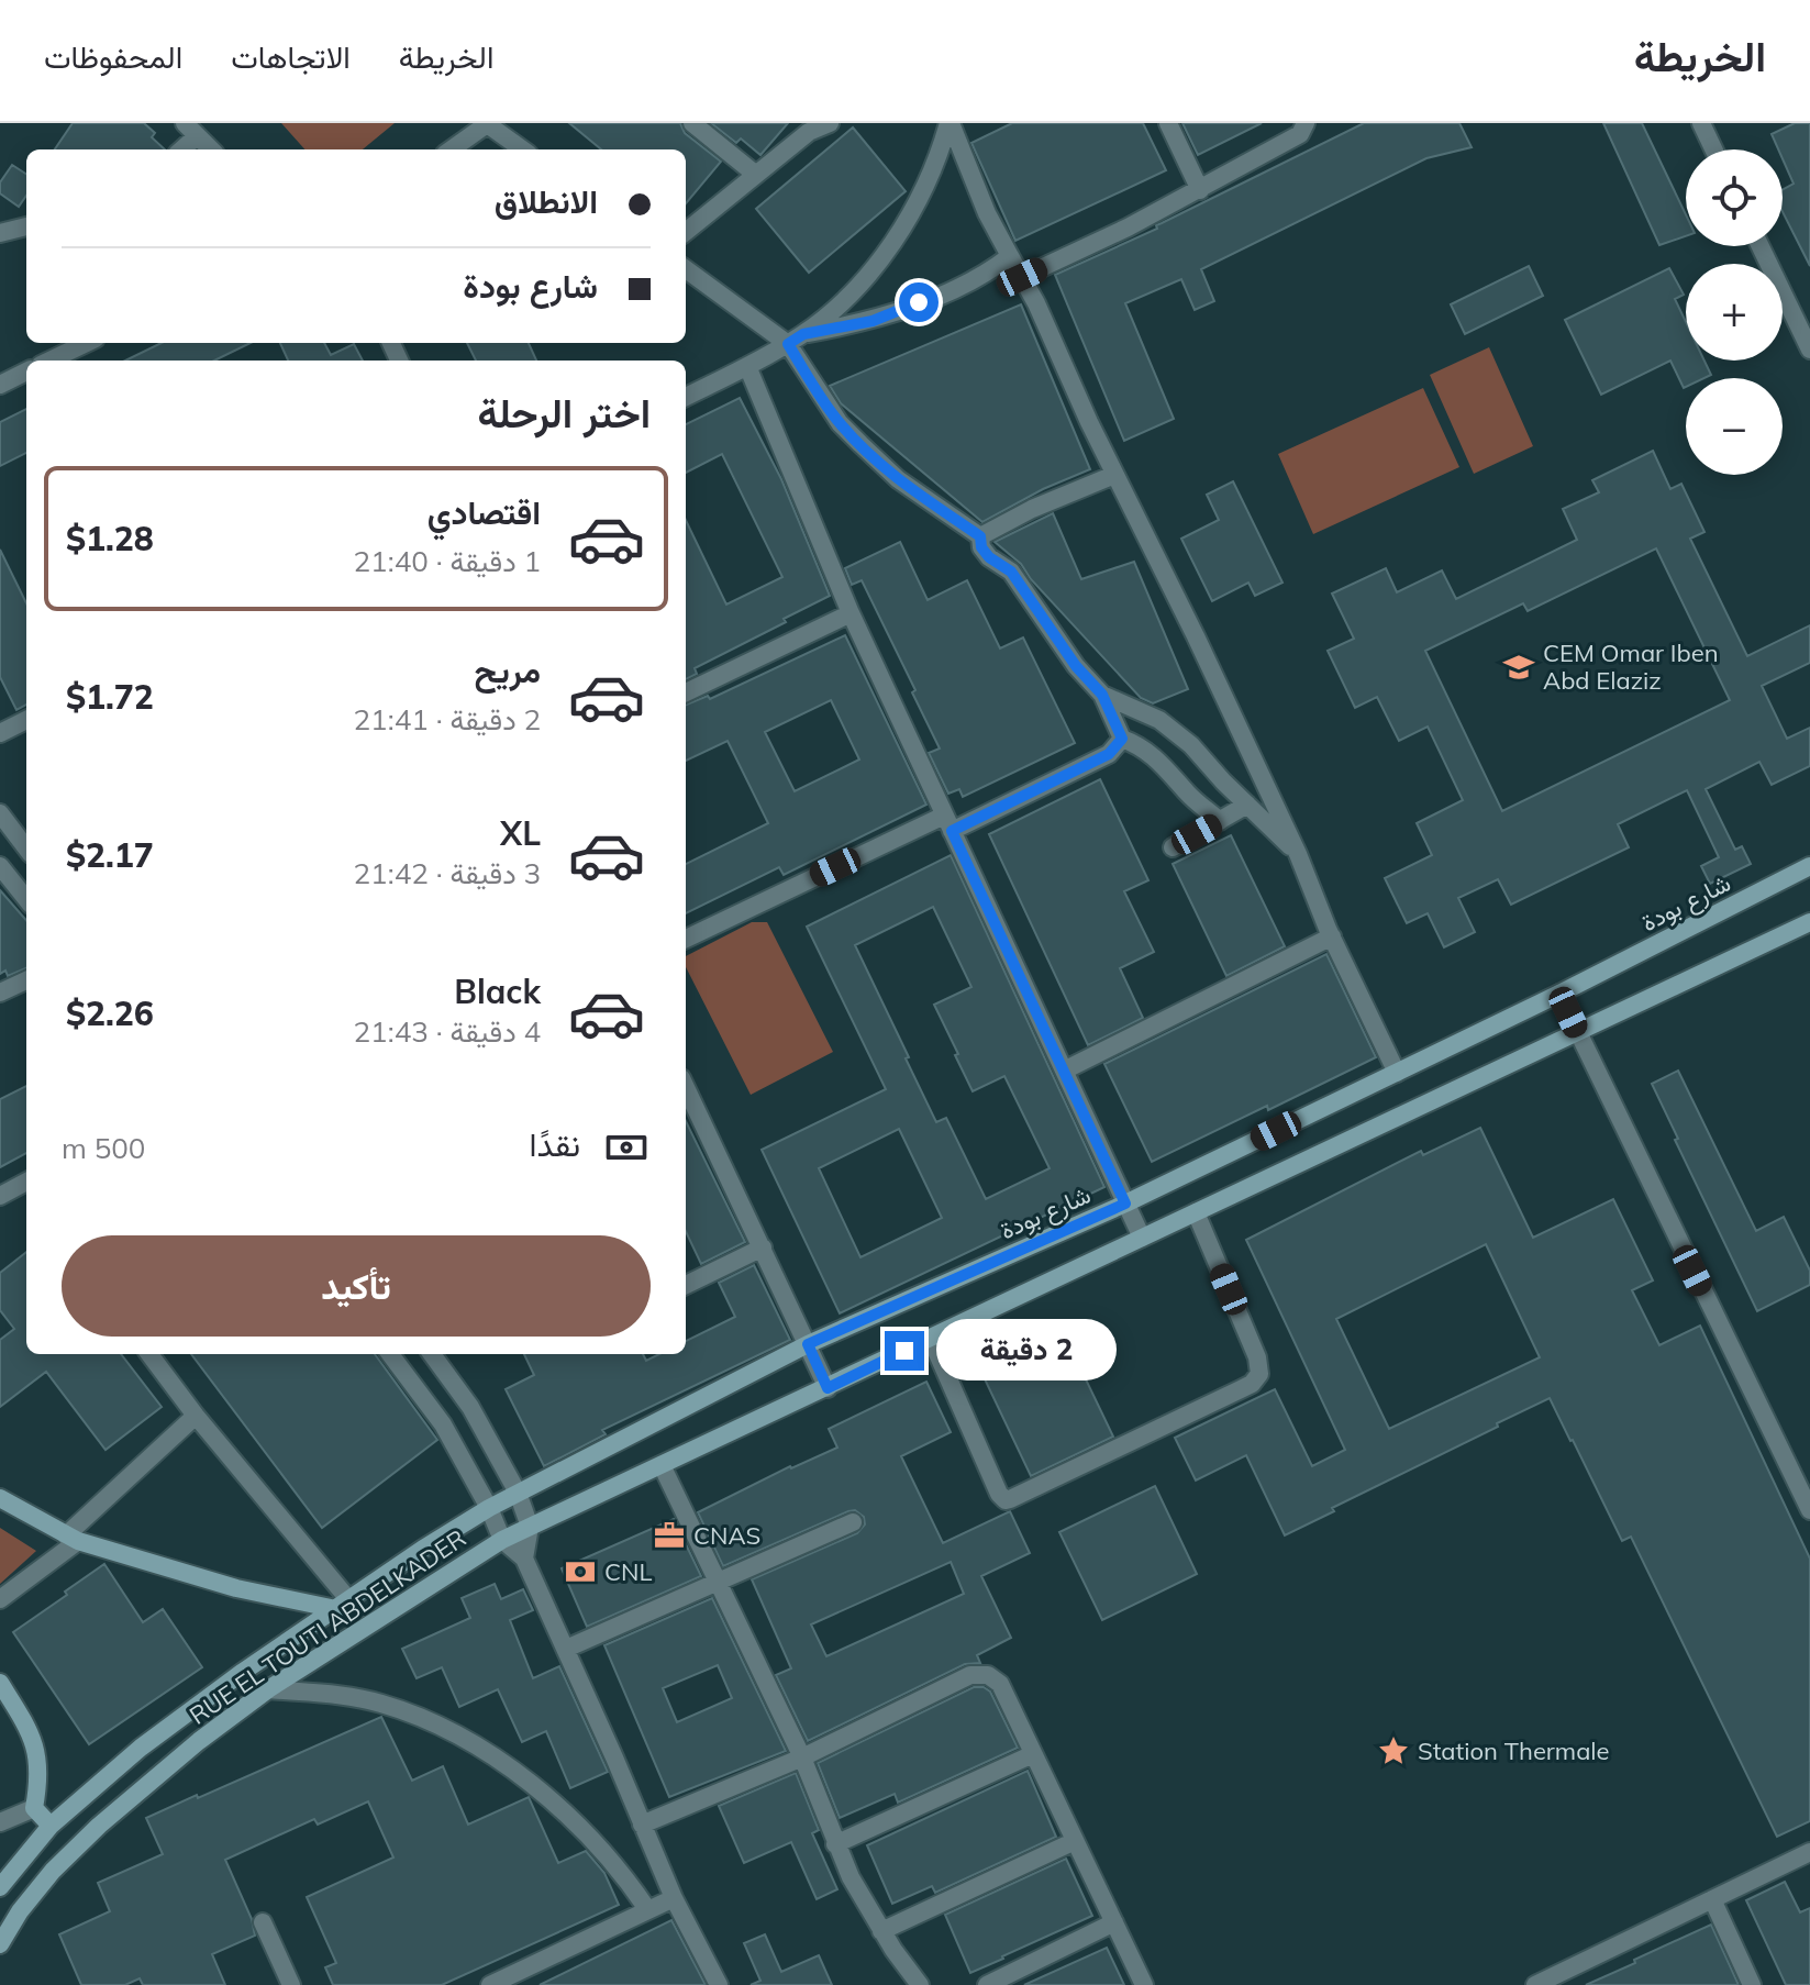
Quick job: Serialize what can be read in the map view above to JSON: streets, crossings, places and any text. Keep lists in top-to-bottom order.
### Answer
{
  "streets": {
    "street": ["شارع بودة", "RUE EL TOUTI ABDELKADER"]
  },
  "crossings": [
    ["شارع بودة", "RUE EL TOUTI ABDELKADER"]
  ],
  "places": {
    "school or university": ["CEM Omar Iben Abd Elaziz"],
    "office": ["CNAS"],
    "bank": ["CNL"],
    "place": ["Station Thermale"]
  },
  "page": {
    "header": "الخريطة",
    "nav": ["الخريطة", "الاتجاهات", "المحفوظات"],
    "map_buttons": ["+", "−"],
    "banner": ["الانطلاق", "شارع بودة"],
    "heading": "اختر الرحلة",
    "list": [
      {
        "name": "اقتصادي",
        "note": "1 دقيقة · 21:40",
        "value": "$1.28"
      },
      {
        "name": "مريح",
        "note": "2 دقيقة · 21:41",
        "value": "$1.72"
      },
      {
        "name": "XL",
        "note": "3 دقيقة · 21:42",
        "value": "$2.17"
      },
      {
        "name": "Black",
        "note": "4 دقيقة · 21:43",
        "value": "$2.26"
      }
    ],
    "pay": ["نقدًا", "500 m"],
    "buttons": "تأكيد",
    "bubble": "2 دقيقة"
  }
}
